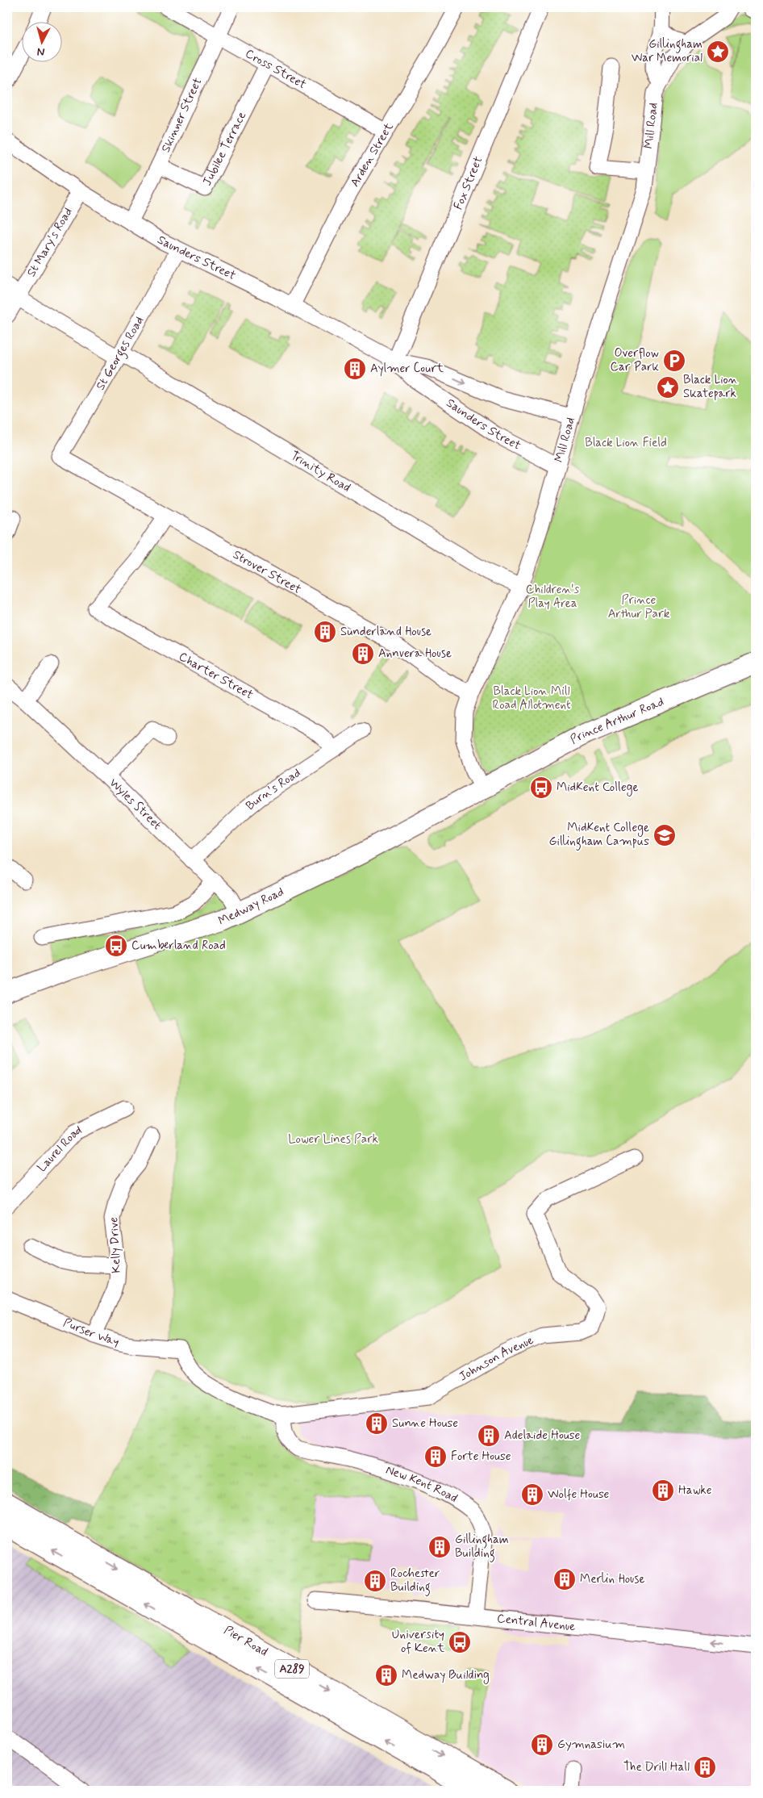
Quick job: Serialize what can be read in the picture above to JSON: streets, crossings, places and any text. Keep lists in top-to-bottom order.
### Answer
{
  "streets": {
    "main road": [
      "Prince Arthur Road",
      "Medway Road",
      "Pier Road",
      "A289"
    ],
    "street": [
      "Cross Street",
      "Skinner Street",
      "Mill Road",
      "Jubilee Terrace",
      "Arden Street",
      "Fox Street",
      "St Mary's Road",
      "Saunders Street",
      "St Georges Road",
      "Trinity Road",
      "Strover Street",
      "Charter Street",
      "Burn's Road",
      "Wyles Street",
      "Laurel Road",
      "Kelly Drive",
      "Purser Way",
      "Johnson Avenue",
      "New Kent Road",
      "Central Avenue"
    ]
  },
  "crossings": [
    ["Cross Street", "Skinner Street"],
    ["Cross Street", "Jubilee Terrace"],
    ["Cross Street", "Arden Street"],
    ["Skinner Street", "Jubilee Terrace"],
    ["Skinner Street", "Saunders Street"],
    ["Mill Road", "Saunders Street"],
    ["Mill Road", "Trinity Road"],
    ["Mill Road", "Strover Street"],
    ["Mill Road", "Prince Arthur Road"],
    ["Mill Road", "Medway Road"],
    ["Arden Street", "Saunders Street"],
    ["Fox Street", "Saunders Street"],
    ["St Mary's Road", "Saunders Street"],
    ["St Mary's Road", "Trinity Road"],
    ["Saunders Street", "St Georges Road"],
    ["St Georges Road", "Trinity Road"],
    ["St Georges Road", "Strover Street"],
    ["Strover Street", "Charter Street"],
    ["Charter Street", "Burn's Road"],
    ["Prince Arthur Road", "Medway Road"],
    ["Burn's Road", "Wyles Street"],
    ["Wyles Street", "Medway Road"],
    ["Kelly Drive", "Purser Way"],
    ["Purser Way", "Johnson Avenue"],
    ["Johnson Avenue", "New Kent Road"],
    ["New Kent Road", "Central Avenue"]
  ],
  "one_way": ["Central Avenue"],
  "parks": [
    "Black Lion Field",
    "Children's Play Area",
    "Prince Arthur Park",
    "Black Lion Mill Road Allotment",
    "Lower Lines Park"
  ],
  "places": {
    "place": ["Gillingham War Memorial", "Black Lion Skatepark"],
    "parking": ["Overflow Car Park"],
    "building": [
      "Aylmer Court",
      "Sunderland House",
      "Annvera House",
      "Sunne House",
      "Adelaide House",
      "Forte House",
      "Hawke",
      "Wolfe House",
      "Gillingham Building",
      "Merlin House",
      "Rochester Building",
      "Medway Building",
      "Gymnasium",
      "The Drill Hall"
    ],
    "bus stop": ["MidKent College", "Cumberland Road", "University of Kent"],
    "school or university": ["MidKent College Gillingham Campus"]
  },
  "north": "bottom"
}
